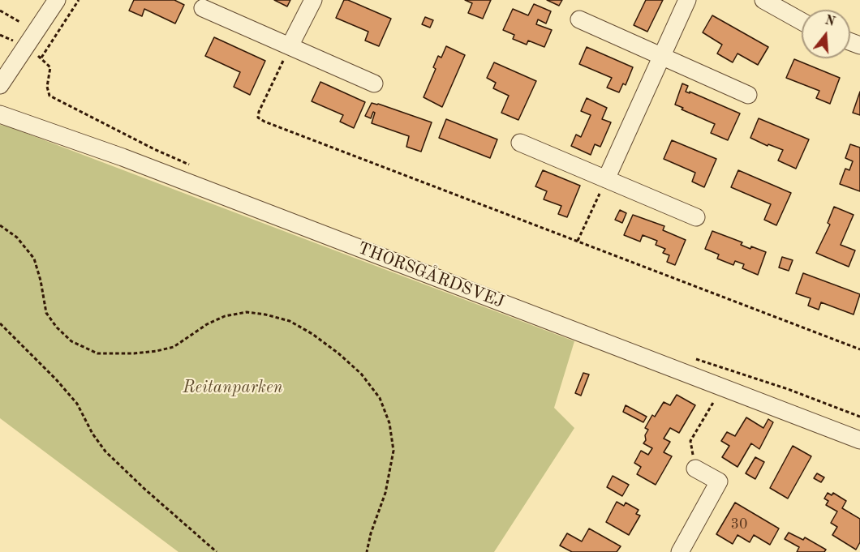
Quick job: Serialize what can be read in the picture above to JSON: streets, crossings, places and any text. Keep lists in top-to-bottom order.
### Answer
{
  "streets": {
    "street": ["THORSGÅRDSVEJ"]
  },
  "parks": ["Reitanparken"],
  "house_numbers": ["30"],
  "north": "top"
}
